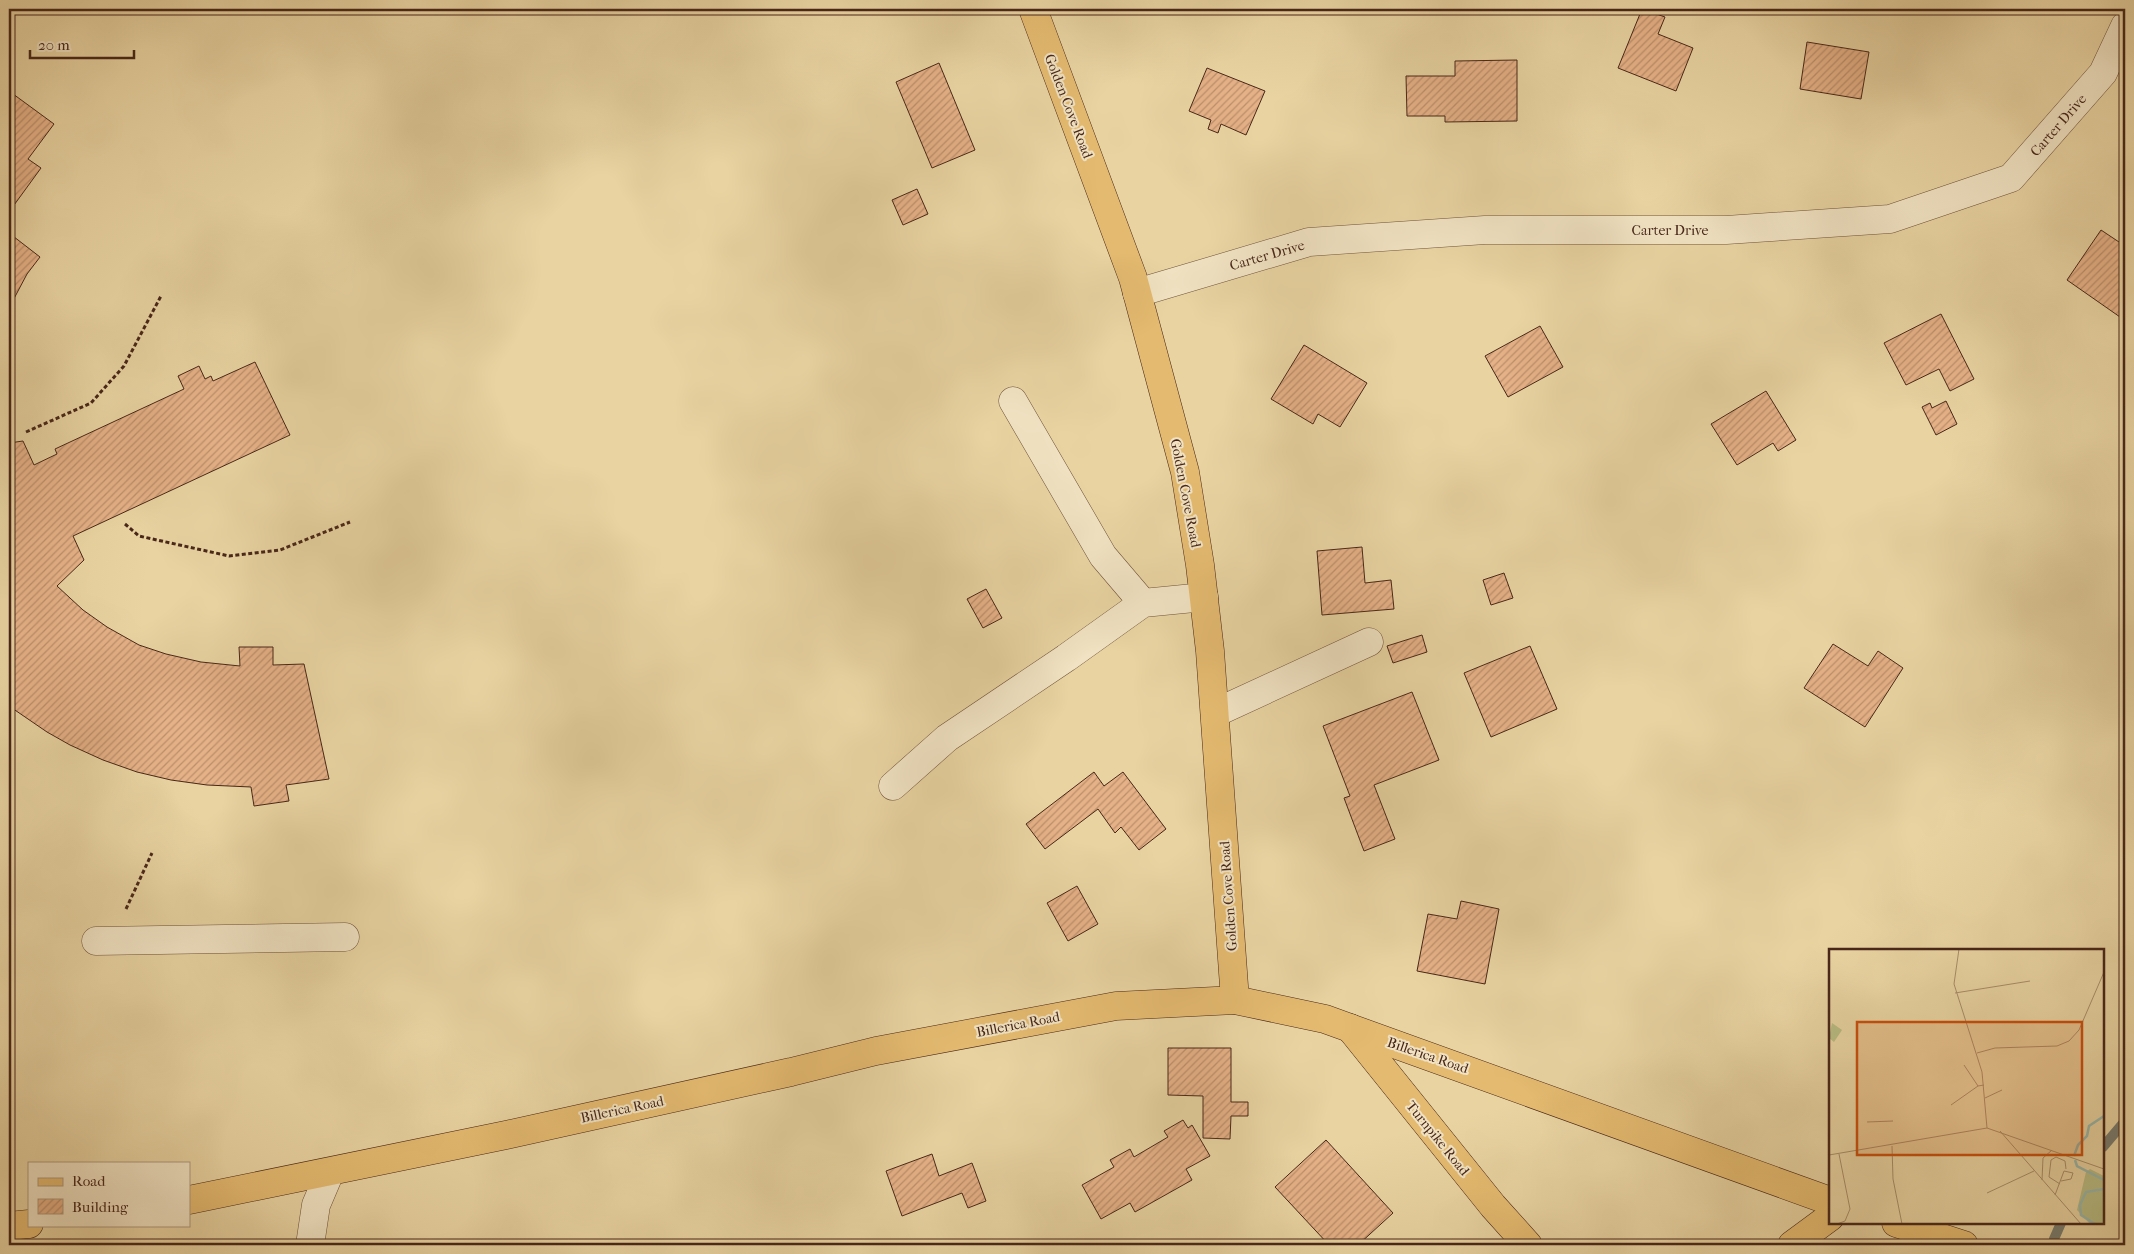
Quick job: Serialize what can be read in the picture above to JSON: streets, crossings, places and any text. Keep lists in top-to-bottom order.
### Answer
{
  "streets": {
    "main road": ["Golden Cove Road", "Billerica Road", "Turnpike Road"],
    "street": ["Carter Drive"]
  },
  "crossings": [
    ["Golden Cove Road", "Carter Drive"],
    ["Golden Cove Road", "Billerica Road"],
    ["Billerica Road", "Turnpike Road"]
  ],
  "legend": ["Road", "Building"],
  "scale_bar": "20 m"
}
